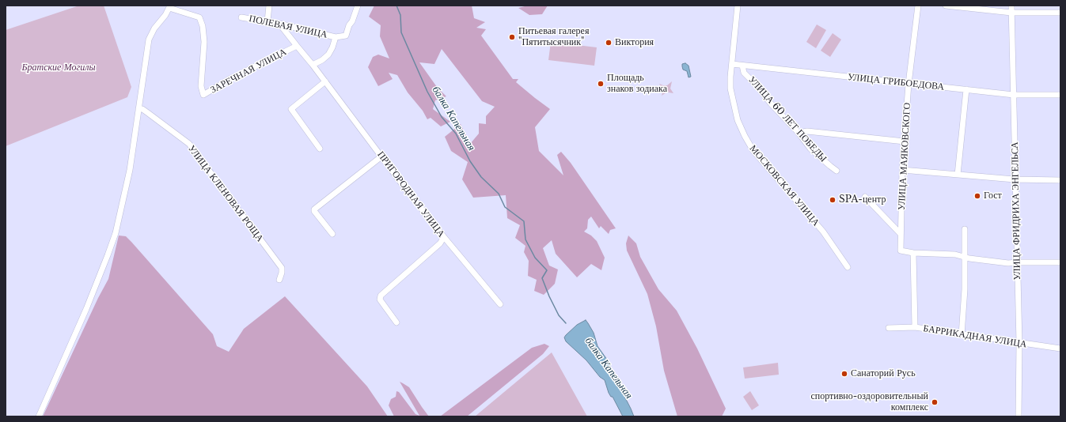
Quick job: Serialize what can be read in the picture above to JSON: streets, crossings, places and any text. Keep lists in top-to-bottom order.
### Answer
{
  "streets": {
    "street": [
      "ПОЛЕВАЯ УЛИЦА",
      "ЗАРЕЧНАЯ УЛИЦА",
      "УЛИЦА ГРИБОЕДОВА",
      "УЛИЦА 60 ЛЕТ ПОБЕДЫ",
      "УЛИЦА МАЯКОВСКОГО",
      "МОСКОВСКАЯ УЛИЦА",
      "УЛИЦА КЛЕНОВАЯ РОЩА",
      "ПРИГОРОДНАЯ УЛИЦА",
      "УЛИЦА ФРИДРИХА ЭНГЕЛЬСА",
      "БАРРИКАДНАЯ УЛИЦА"
    ]
  },
  "crossings": [
    ["ПОЛЕВАЯ УЛИЦА", "ПРИГОРОДНАЯ УЛИЦА"],
    ["ЗАРЕЧНАЯ УЛИЦА", "ПРИГОРОДНАЯ УЛИЦА"],
    ["УЛИЦА ГРИБОЕДОВА", "УЛИЦА 60 ЛЕТ ПОБЕДЫ"],
    ["УЛИЦА ГРИБОЕДОВА", "УЛИЦА МАЯКОВСКОГО"],
    ["УЛИЦА ГРИБОЕДОВА", "МОСКОВСКАЯ УЛИЦА"],
    ["УЛИЦА ГРИБОЕДОВА", "УЛИЦА ФРИДРИХА ЭНГЕЛЬСА"],
    ["УЛИЦА ФРИДРИХА ЭНГЕЛЬСА", "БАРРИКАДНАЯ УЛИЦА"]
  ],
  "water": ["балка Капельная"],
  "parks": ["Братские Могилы"],
  "places": [
    "Питьевая галерея \"Пятитысячник\"",
    "Виктория",
    "Площадь знаков зодиака",
    "Гост",
    "SPA-центр",
    "Санаторий Русь",
    "спортивно-оздоровительный комплекс"
  ]
}
